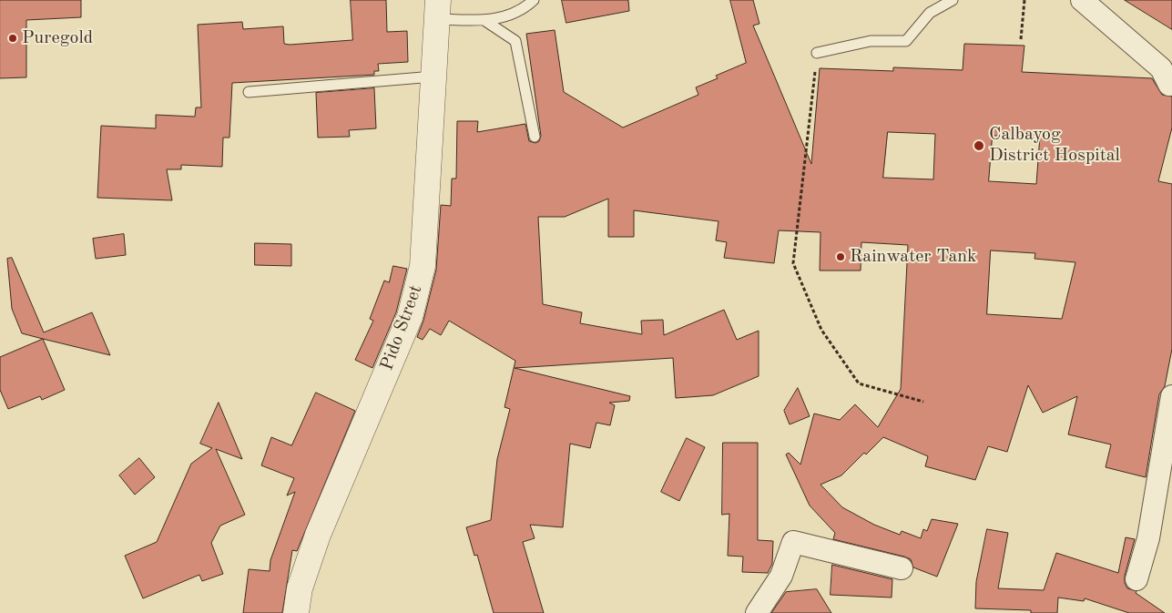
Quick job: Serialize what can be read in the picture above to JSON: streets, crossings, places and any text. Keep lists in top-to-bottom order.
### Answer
{
  "streets": {
    "street": ["Pido Street"]
  },
  "places": ["Puregold", "Calbayog District Hospital", "Rainwater Tank"]
}
